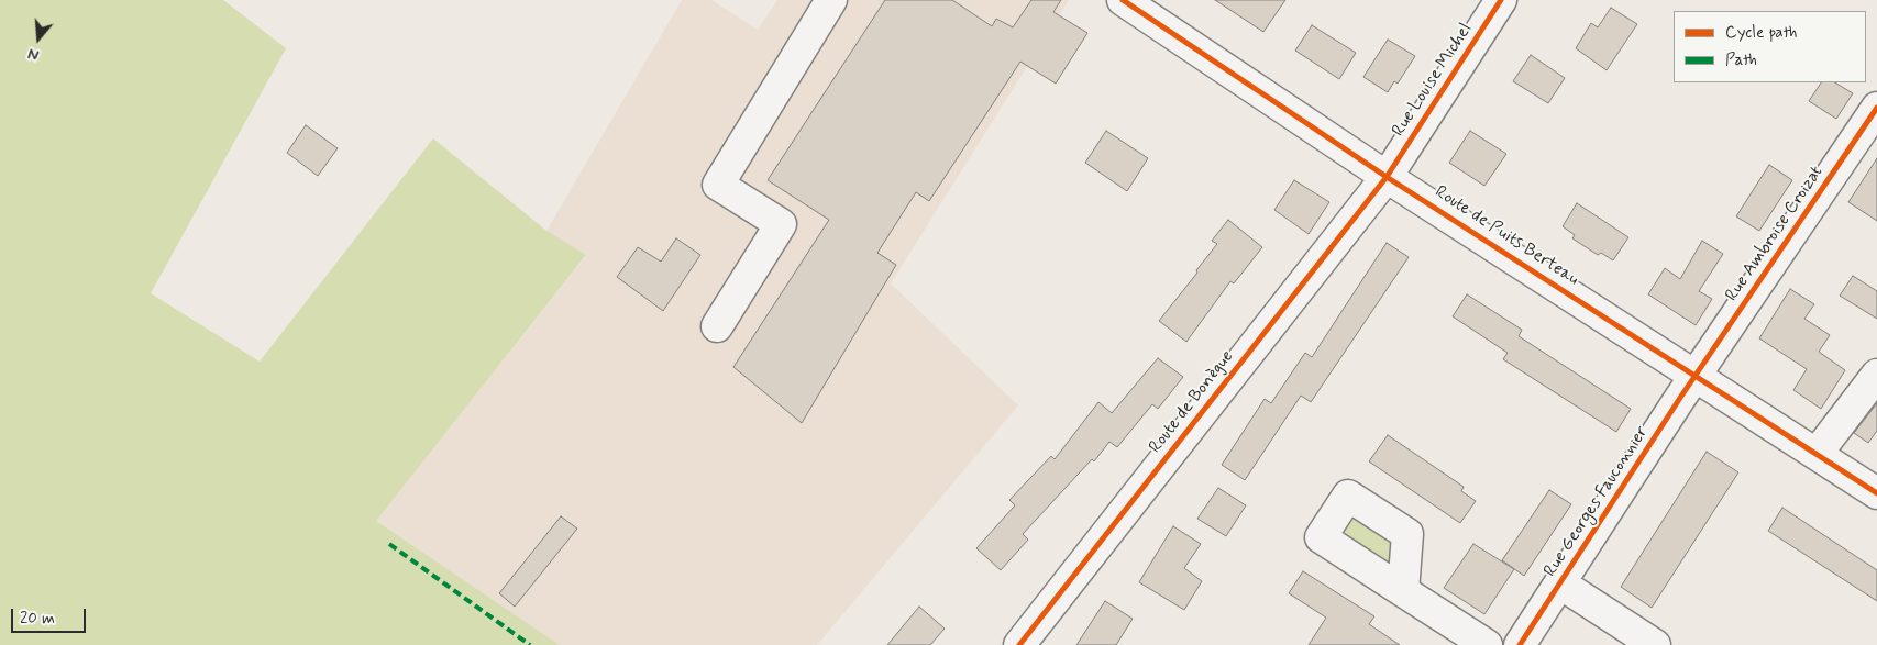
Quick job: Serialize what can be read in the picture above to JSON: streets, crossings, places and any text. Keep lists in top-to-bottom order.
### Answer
{
  "streets": {
    "street": [
      "Rue Louise Michel",
      "Rue Ambroise Croizat",
      "Route de Puits Berteau",
      "Route de Bonègue",
      "Rue Georges Fauconnier"
    ]
  },
  "crossings": [
    ["Rue Louise Michel", "Route de Puits Berteau"],
    ["Rue Louise Michel", "Route de Bonègue"],
    ["Rue Ambroise Croizat", "Route de Puits Berteau"],
    ["Rue Ambroise Croizat", "Rue Georges Fauconnier"],
    ["Route de Puits Berteau", "Route de Bonègue"],
    ["Route de Puits Berteau", "Rue Georges Fauconnier"]
  ],
  "legend": ["Cycle path", "Path"],
  "scale_bar": "20 m",
  "north": "bottom"
}
